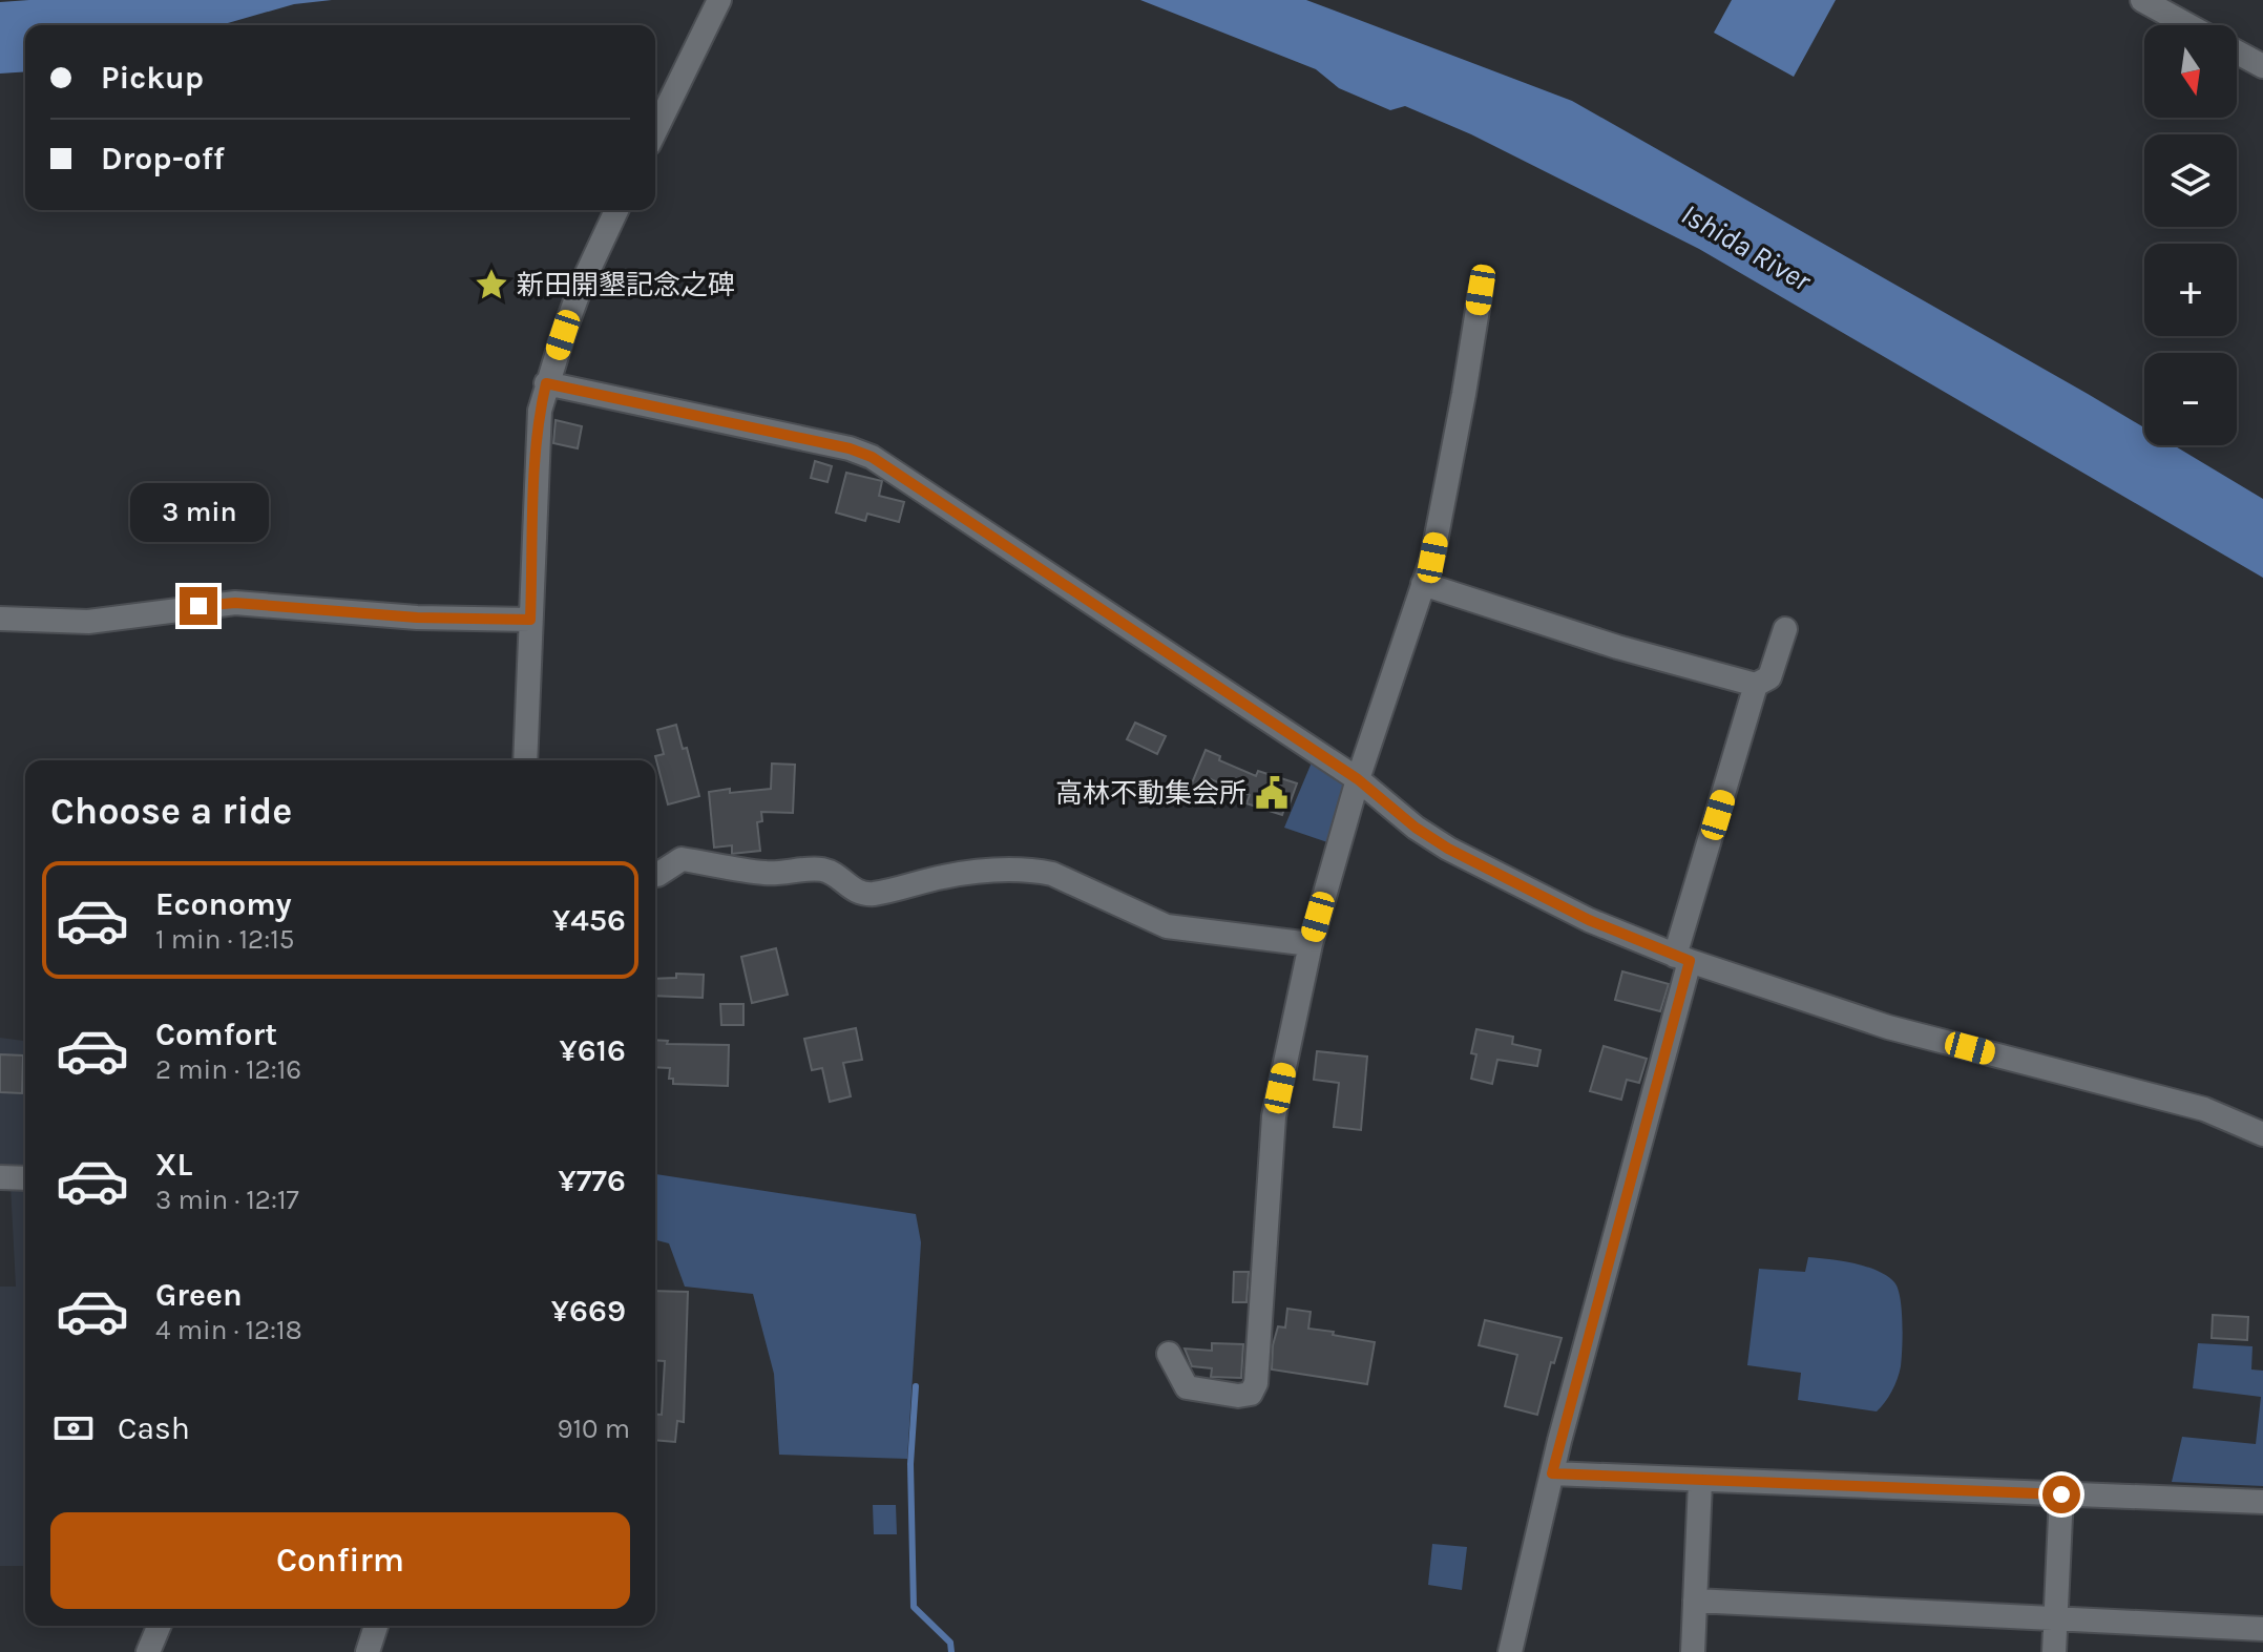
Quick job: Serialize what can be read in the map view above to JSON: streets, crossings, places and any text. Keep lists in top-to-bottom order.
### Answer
{
  "water": ["Ishida River"],
  "places": {
    "place": ["新田開墾記念之碑"],
    "public building": ["高林不動集会所"]
  },
  "north": "bottom",
  "page": {
    "map_buttons": ["+", "−"],
    "banner": ["Pickup", "Drop-off"],
    "bubble": "3 min",
    "heading": "Choose a ride",
    "list": [
      {
        "name": "Economy",
        "note": "1 min · 12:15",
        "value": "¥456"
      },
      {
        "name": "Comfort",
        "note": "2 min · 12:16",
        "value": "¥616"
      },
      {
        "name": "XL",
        "note": "3 min · 12:17",
        "value": "¥776"
      },
      {
        "name": "Green",
        "note": "4 min · 12:18",
        "value": "¥669"
      }
    ],
    "pay": ["Cash", "910 m"],
    "buttons": "Confirm"
  }
}
